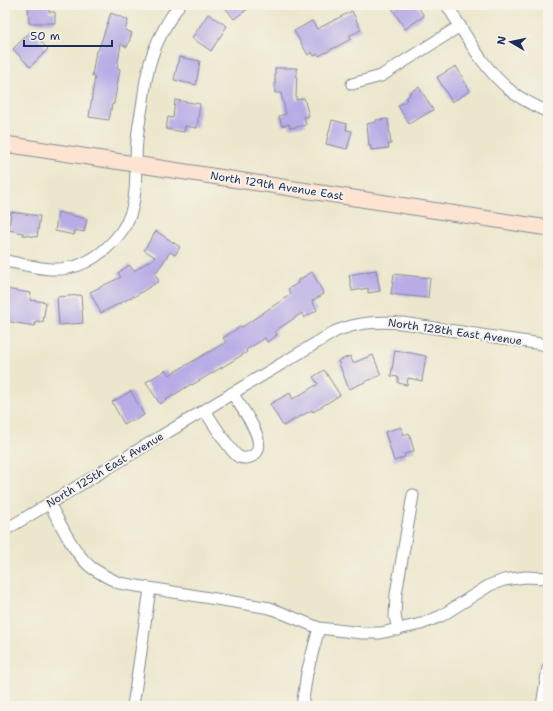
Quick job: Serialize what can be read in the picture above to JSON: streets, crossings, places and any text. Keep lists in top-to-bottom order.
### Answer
{
  "streets": {
    "main road": ["North 129th Avenue East"],
    "street": ["North 128th East Avenue", "North 125th East Avenue"]
  },
  "crossings": [
    ["North 128th East Avenue", "North 125th East Avenue"]
  ],
  "scale_bar": "50 m",
  "north": "left"
}
